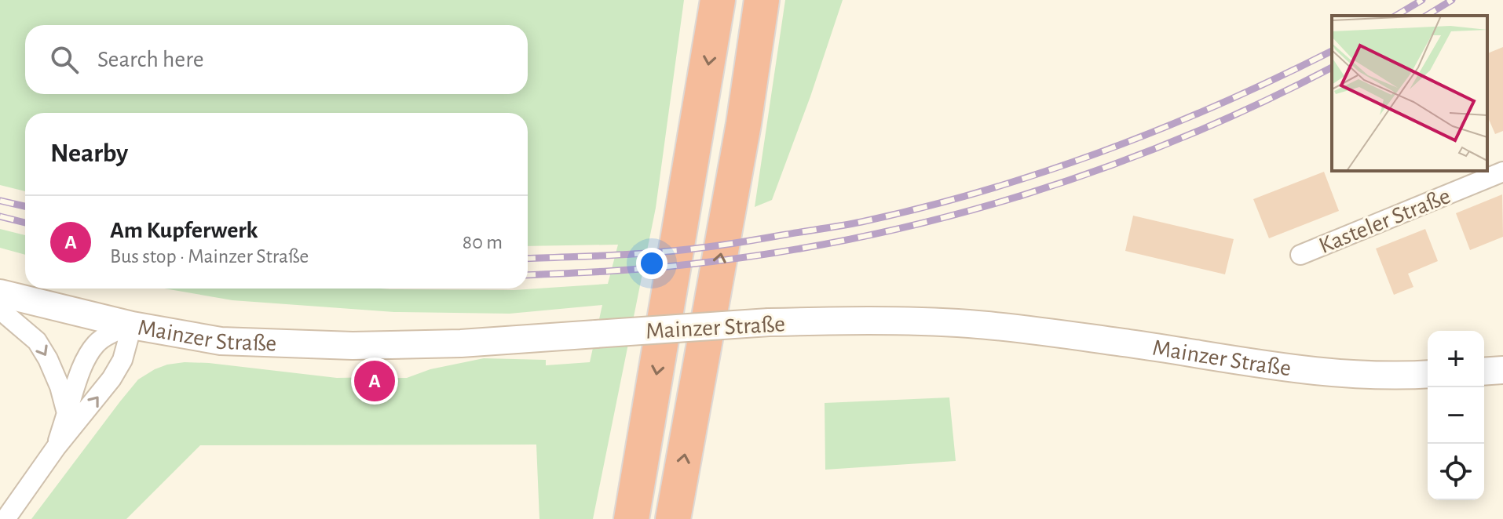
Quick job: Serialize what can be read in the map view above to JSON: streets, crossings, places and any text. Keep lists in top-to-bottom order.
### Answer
{
  "streets": {
    "main road": ["Mainzer Straße"],
    "street": ["Kasteler Straße"]
  },
  "page": {
    "search": "Search here",
    "heading": "Nearby",
    "list": [
      {
        "mark": "A",
        "name": "Am Kupferwerk",
        "note": "Bus stop · Mainzer Straße",
        "value": "80 m"
      }
    ],
    "map_buttons": ["+", "−"],
    "pins": "A"
  }
}
